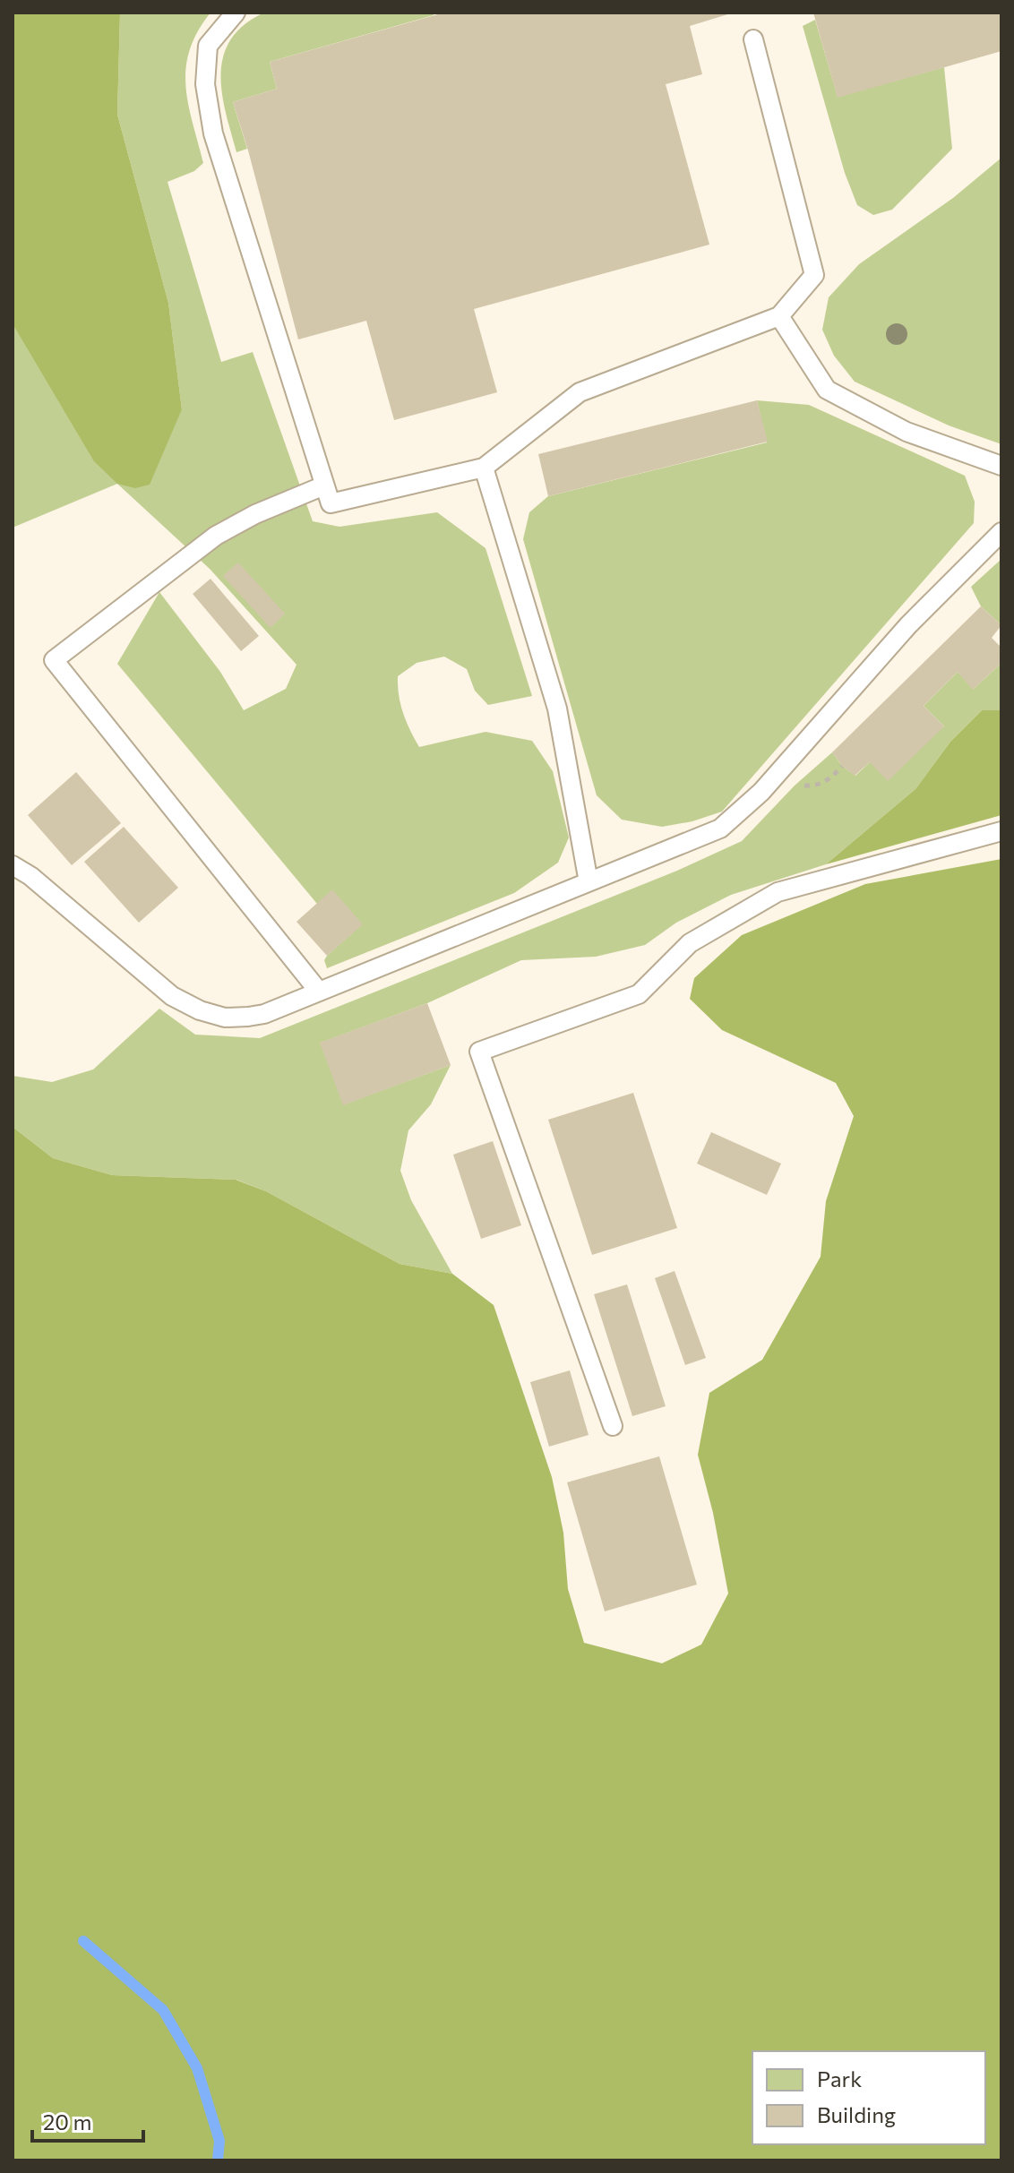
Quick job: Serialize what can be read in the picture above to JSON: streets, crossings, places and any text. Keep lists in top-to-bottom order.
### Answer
{
  "legend": ["Park", "Building"],
  "scale_bar": "20 m"
}
